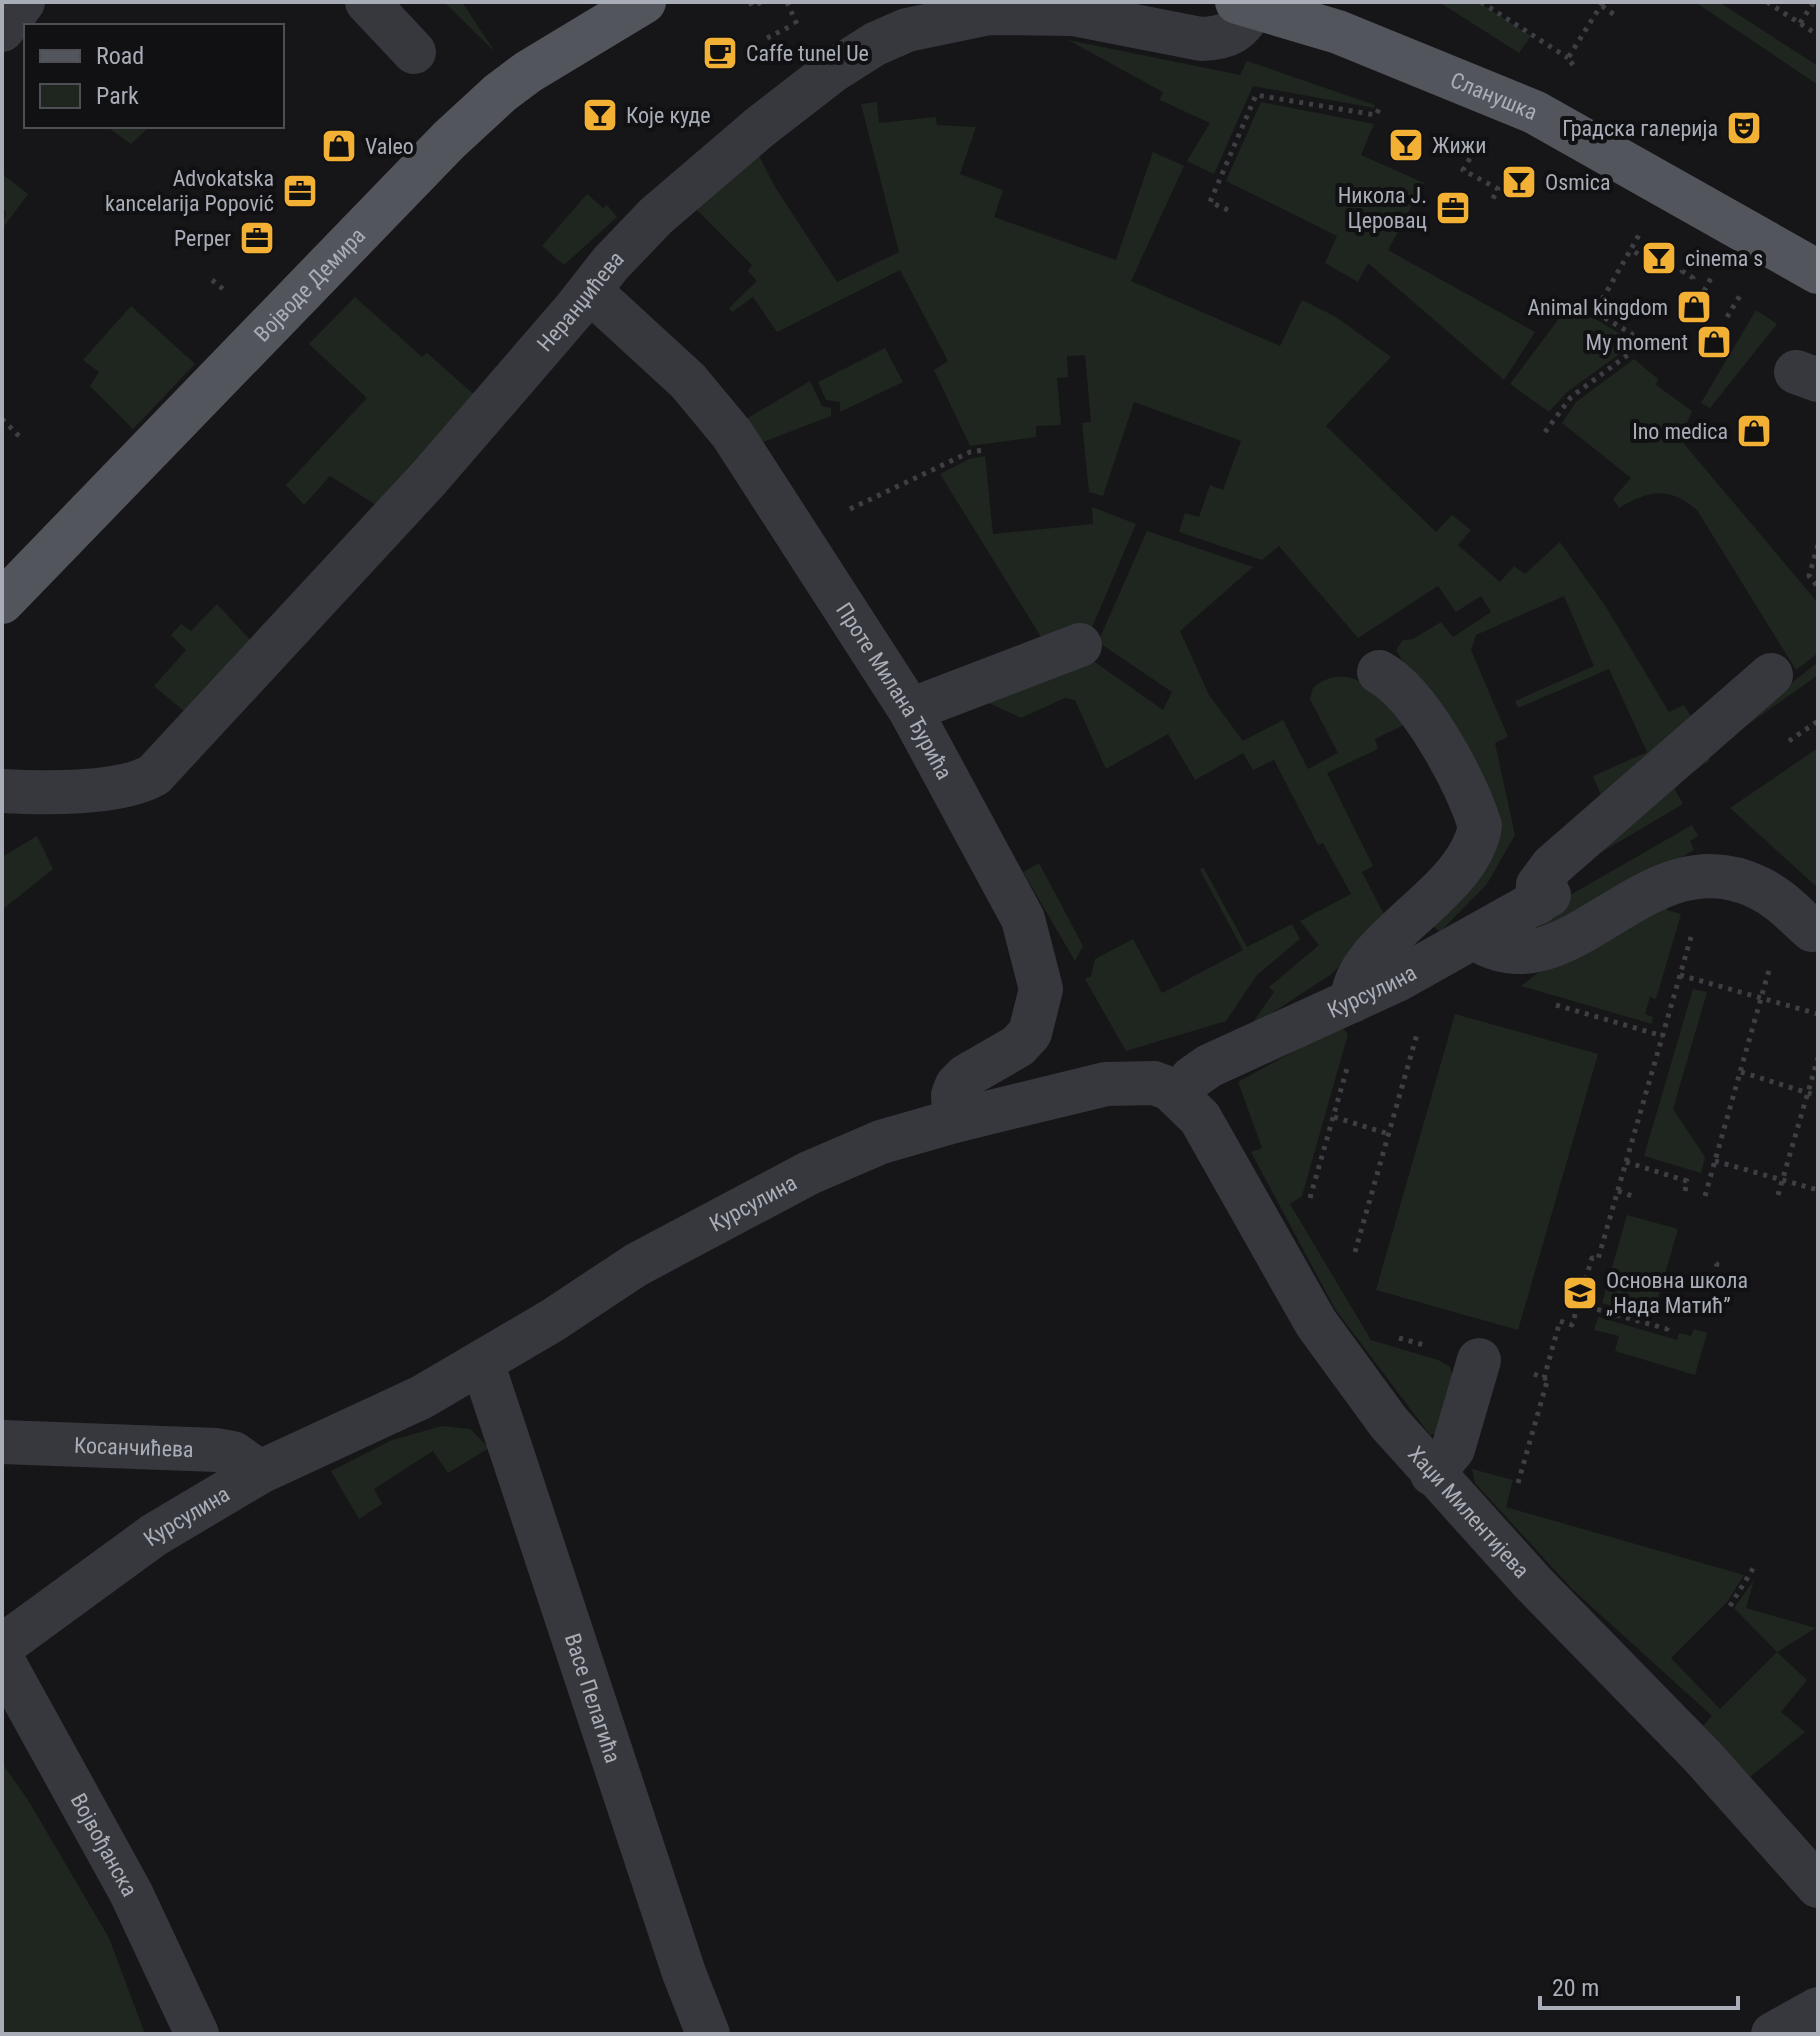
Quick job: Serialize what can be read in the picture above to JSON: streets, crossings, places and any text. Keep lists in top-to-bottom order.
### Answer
{
  "streets": {
    "main road": ["Сланушка", "Војводе Демира"],
    "street": [
      "Неранџићева",
      "Проте Милана Ђурића",
      "Курсулина",
      "Косанчићева",
      "Хаџи Милентијева",
      "Васе Пелагића",
      "Војвођанска"
    ]
  },
  "crossings": [
    ["Сланушка", "Неранџићева"],
    ["Неранџићева", "Проте Милана Ђурића"],
    ["Проте Милана Ђурића", "Курсулина"],
    ["Курсулина", "Косанчићева"],
    ["Курсулина", "Хаџи Милентијева"],
    ["Курсулина", "Васе Пелагића"]
  ],
  "places": {
    "cafe": ["Caffe tunel Ue"],
    "bar": [
      "Које куде",
      "Жижи",
      "Osmica",
      "cinema s"
    ],
    "theatre": ["Градска галерија"],
    "shop": [
      "Valeo",
      "Animal kingdom",
      "My moment",
      "Ino medica"
    ],
    "office": ["Advokatska kancelarija Popović", "Никола Ј. Церовац", "Perper"],
    "school or university": ["Основна школа „Нада Матић”"]
  },
  "legend": ["Road", "Park"],
  "scale_bar": "20 m"
}
